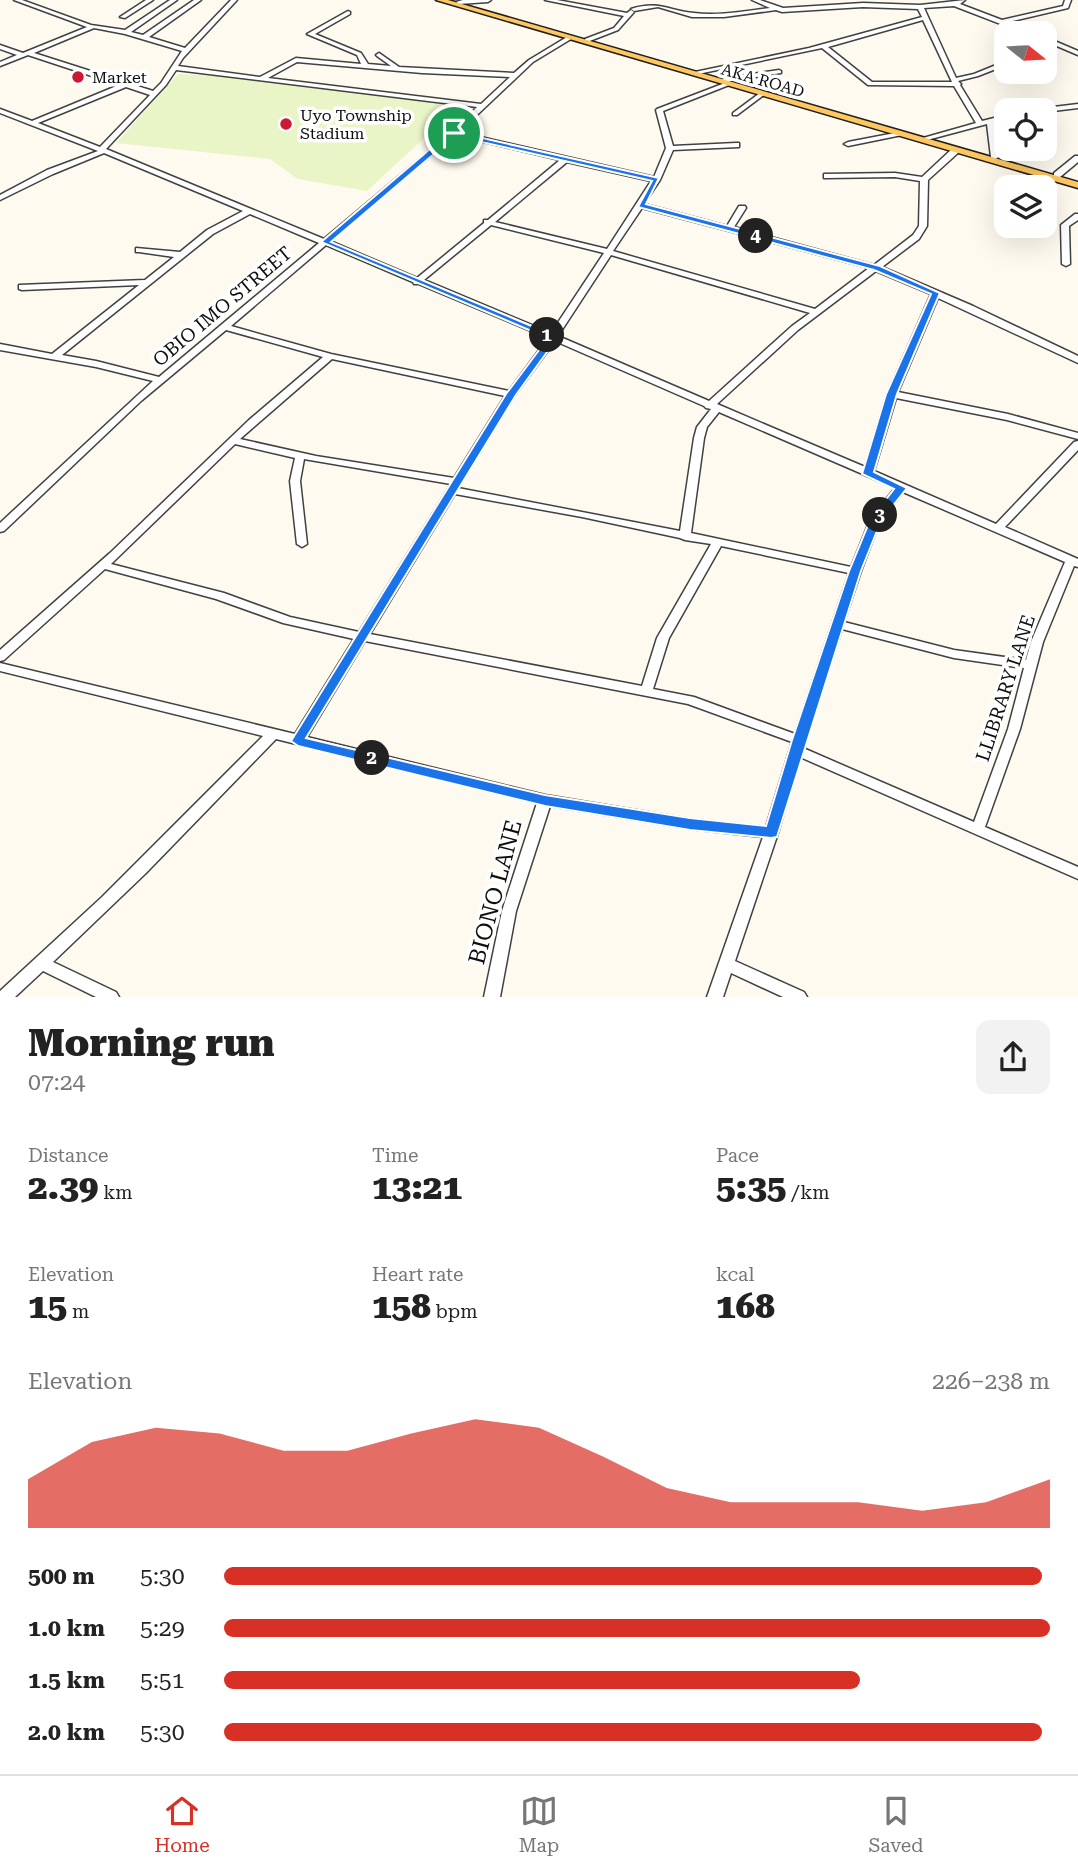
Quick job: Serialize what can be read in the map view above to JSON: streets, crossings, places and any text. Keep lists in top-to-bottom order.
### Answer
{
  "streets": {
    "main road": ["AKA ROAD"],
    "street": ["OBIO IMO STREET", "LLIBRARY LANE", "BIONO LANE"]
  },
  "crossings": [
    ["AKA ROAD", "OBIO IMO STREET"]
  ],
  "places": ["Market", "Uyo Township Stadium"],
  "north": "right",
  "page": {
    "pins": [
      "4",
      "1",
      "3",
      "2"
    ],
    "heading": ["Morning run", "07:24"],
    "stats": [
      ["Distance", "2.39 km"],
      ["Time", "13:21"],
      ["Pace", "5:35 /km"],
      ["Elevation", "15 m"],
      ["Heart rate", "158 bpm"],
      ["kcal", "168"]
    ],
    "chart": ["Elevation", "226–238 m"],
    "list": [
      {
        "name": "500 m",
        "note": "5:30"
      },
      {
        "name": "1.0 km",
        "note": "5:29"
      },
      {
        "name": "1.5 km",
        "note": "5:51"
      },
      {
        "name": "2.0 km",
        "note": "5:30"
      }
    ],
    "tabs": ["Home", "Map", "Saved"]
  }
}
